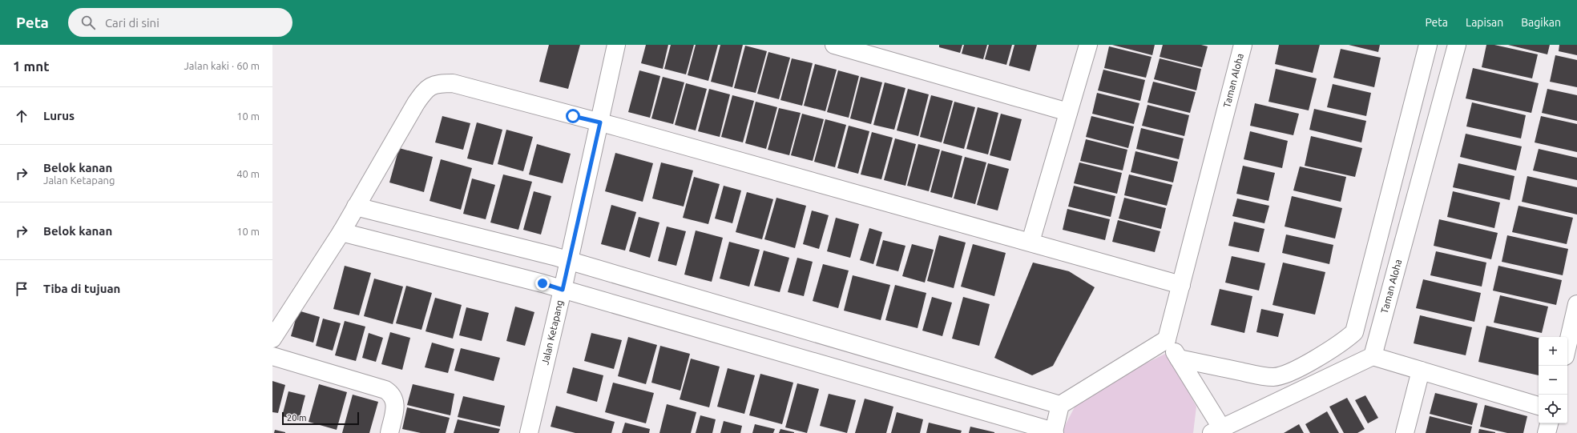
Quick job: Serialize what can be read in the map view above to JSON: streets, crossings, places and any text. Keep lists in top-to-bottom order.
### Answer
{
  "streets": {
    "street": ["Taman Aloha", "Jalan Ketapang"]
  },
  "scale_bar": "20 m",
  "page": {
    "header": "Peta",
    "search": "Cari di sini",
    "nav": ["Peta", "Lapisan", "Bagikan"],
    "heading": ["1 mnt", "Jalan kaki · 60 m"],
    "list": [
      ["Lurus", "10 m"],
      ["Belok kanan", "Jalan Ketapang", "40 m"],
      ["Belok kanan", "10 m"],
      "Tiba di tujuan"
    ],
    "map_buttons": ["+", "−"],
    "scale": "20 m"
  }
}
